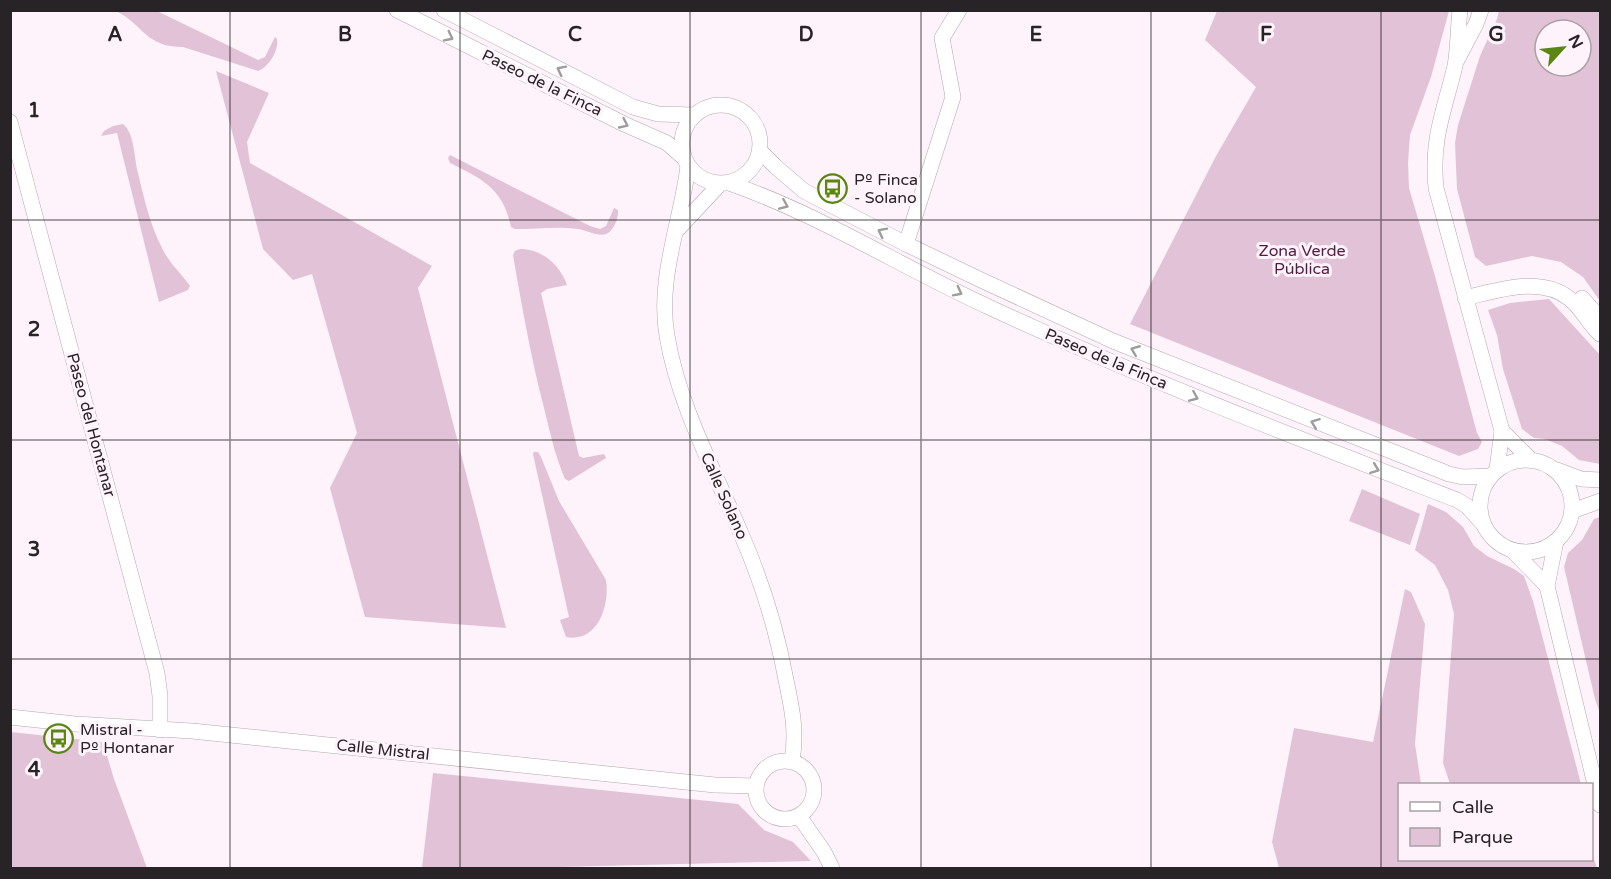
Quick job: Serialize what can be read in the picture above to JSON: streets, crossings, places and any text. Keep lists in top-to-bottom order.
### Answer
{
  "streets": {
    "street": [
      "Paseo de la Finca",
      "Paseo del Hontanar",
      "Calle Solano",
      "Calle Mistral"
    ]
  },
  "crossings": [
    ["Paseo de la Finca", "Calle Solano"],
    ["Paseo del Hontanar", "Calle Mistral"],
    ["Calle Solano", "Calle Mistral"]
  ],
  "parks": ["Zona Verde Pública"],
  "places": {
    "bus stop": ["Pº Finca - Solano", "Mistral - Pº Hontanar"]
  },
  "legend": ["Calle", "Parque"],
  "north": "top right",
  "grid": {
    "columns": [
      "A",
      "B",
      "C",
      "D",
      "E",
      "F",
      "G"
    ],
    "rows": [
      "1",
      "2",
      "3",
      "4"
    ]
  }
}
